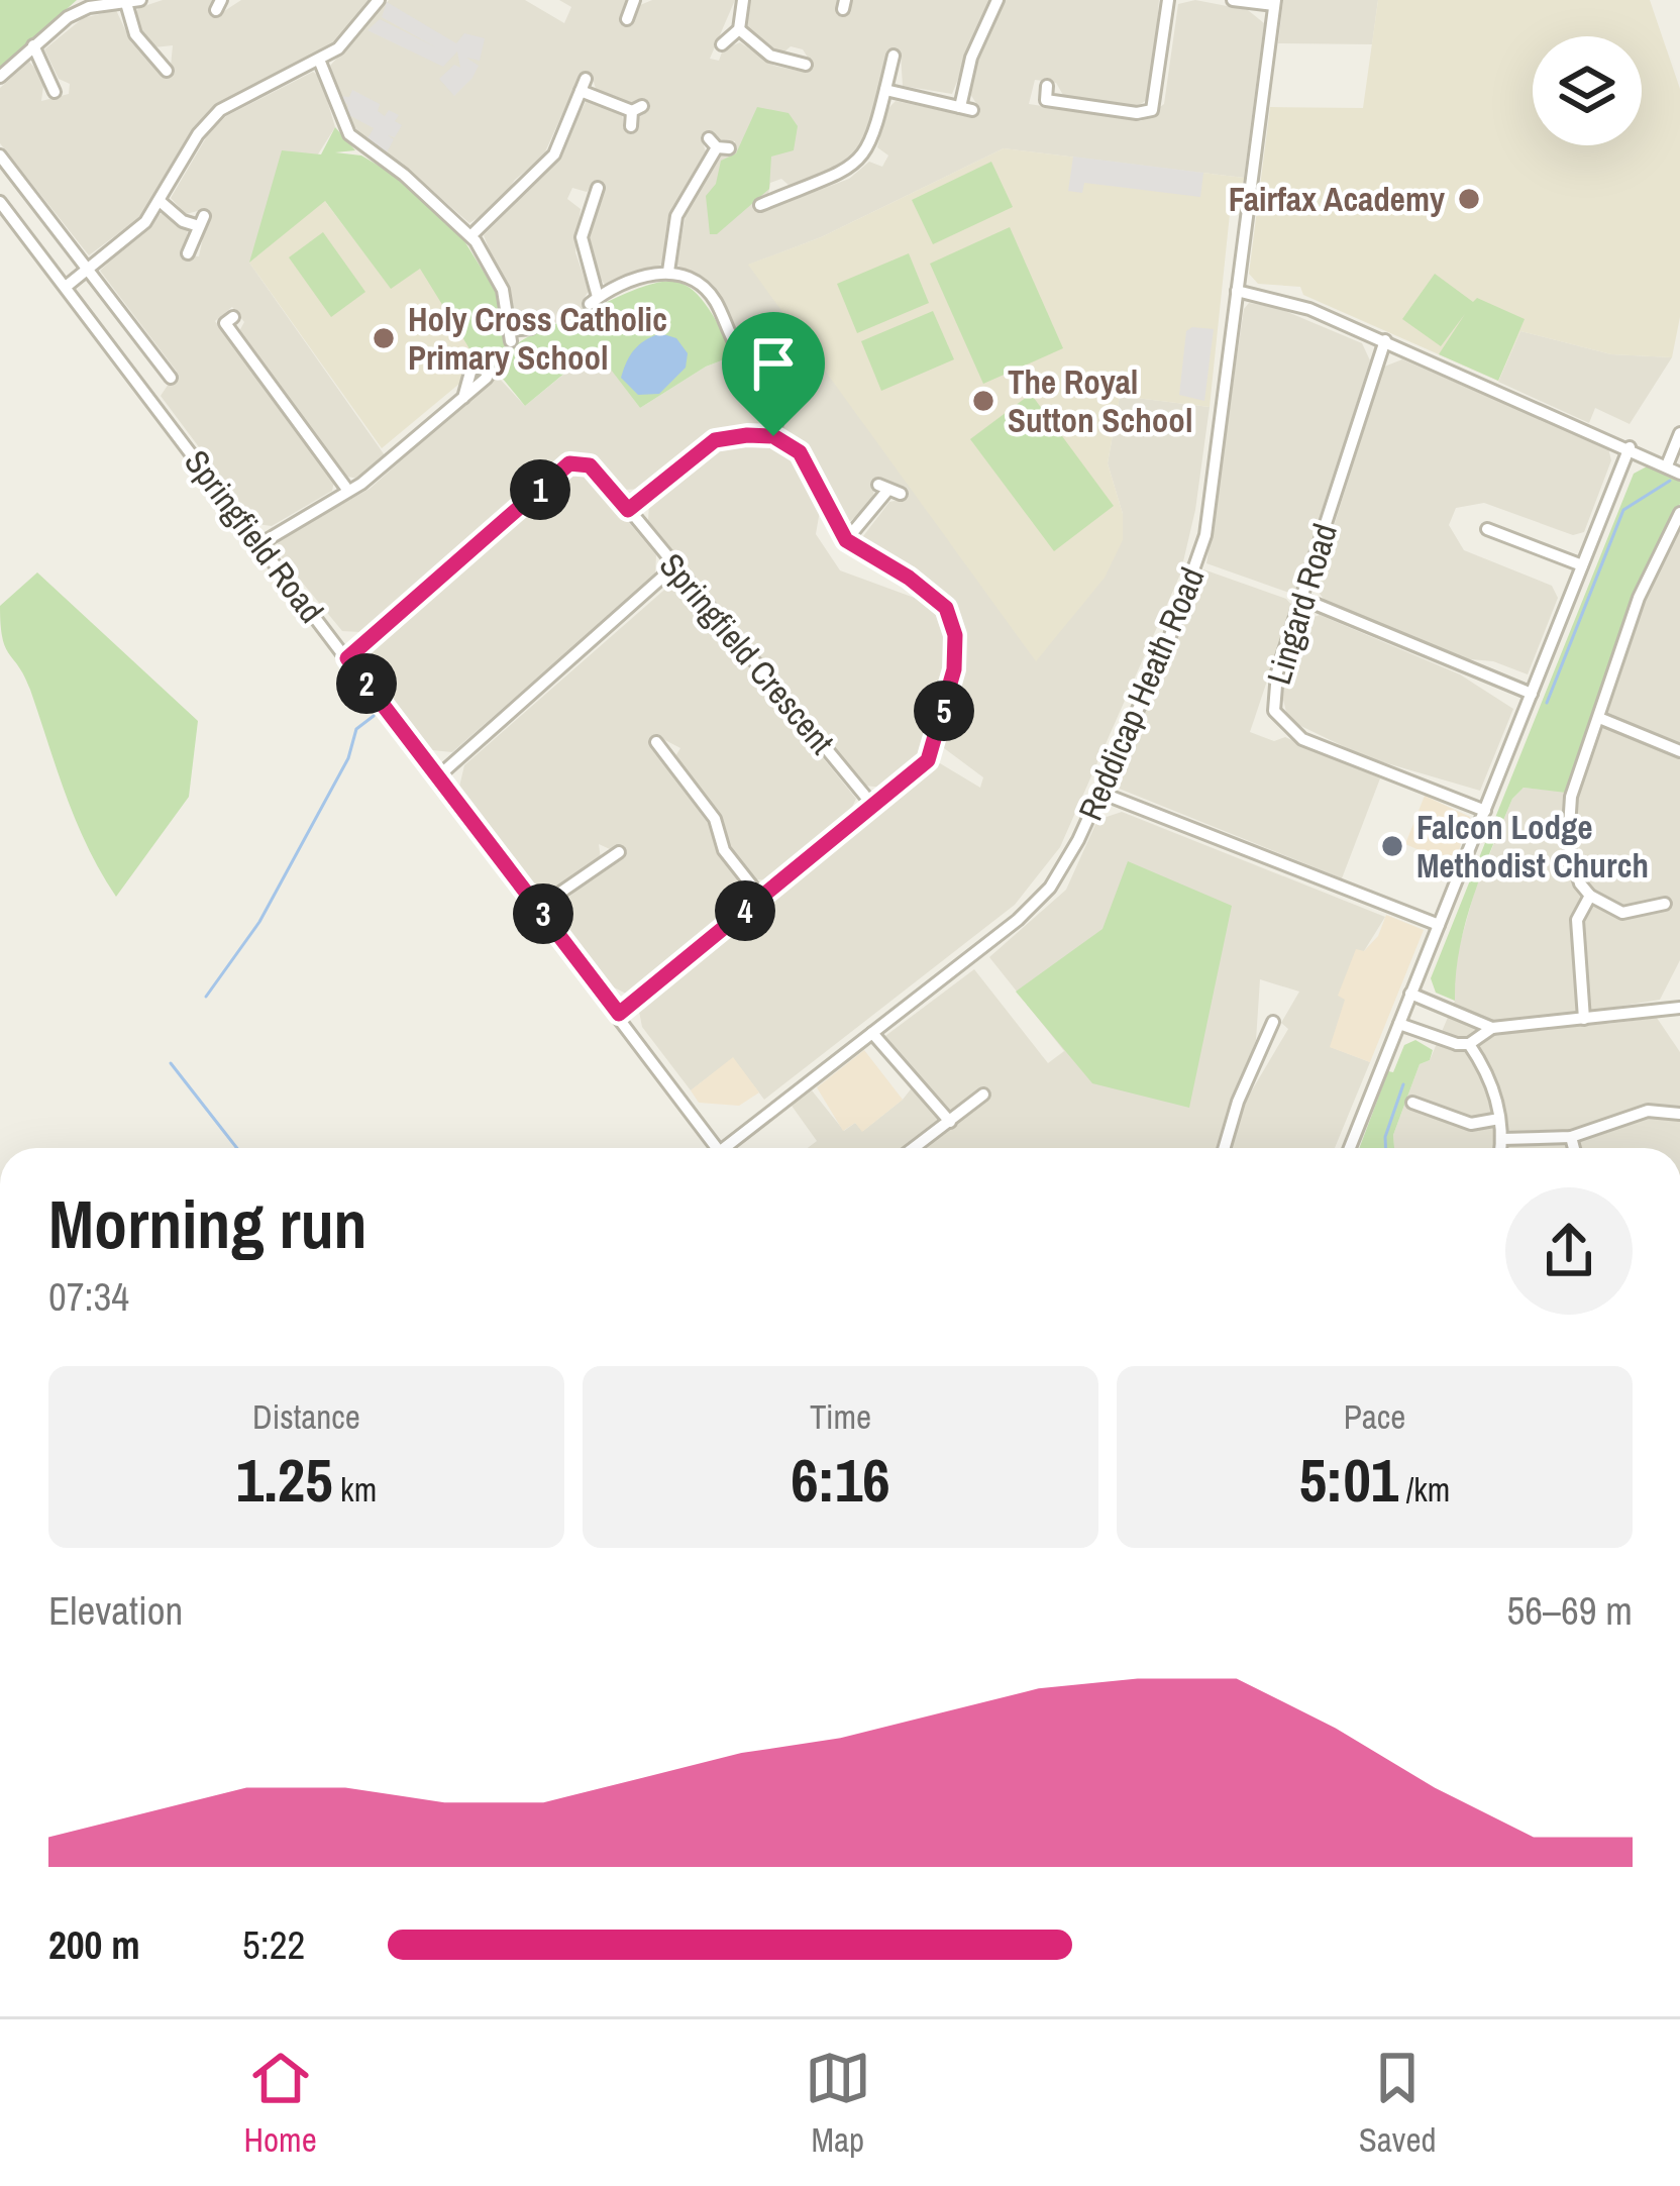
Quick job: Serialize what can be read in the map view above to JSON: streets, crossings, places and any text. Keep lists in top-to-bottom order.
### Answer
{
  "streets": {
    "street": [
      "Springfield Road",
      "Lingard Road",
      "Springfield Crescent",
      "Reddicap Heath Road"
    ]
  },
  "crossings": [
    ["Springfield Road", "Springfield Crescent"]
  ],
  "places": [
    "Fairfax Academy",
    "Holy Cross Catholic Primary School",
    "The Royal Sutton School",
    "Falcon Lodge Methodist Church"
  ],
  "page": {
    "pins": [
      "1",
      "2",
      "5",
      "4",
      "3"
    ],
    "heading": ["Morning run", "07:34"],
    "stats": [
      ["Distance", "1.25 km"],
      ["Time", "6:16"],
      ["Pace", "5:01 /km"]
    ],
    "chart": ["Elevation", "56–69 m"],
    "list": [
      {
        "name": "200 m",
        "note": "5:22"
      }
    ],
    "tabs": ["Home", "Map", "Saved"]
  }
}
